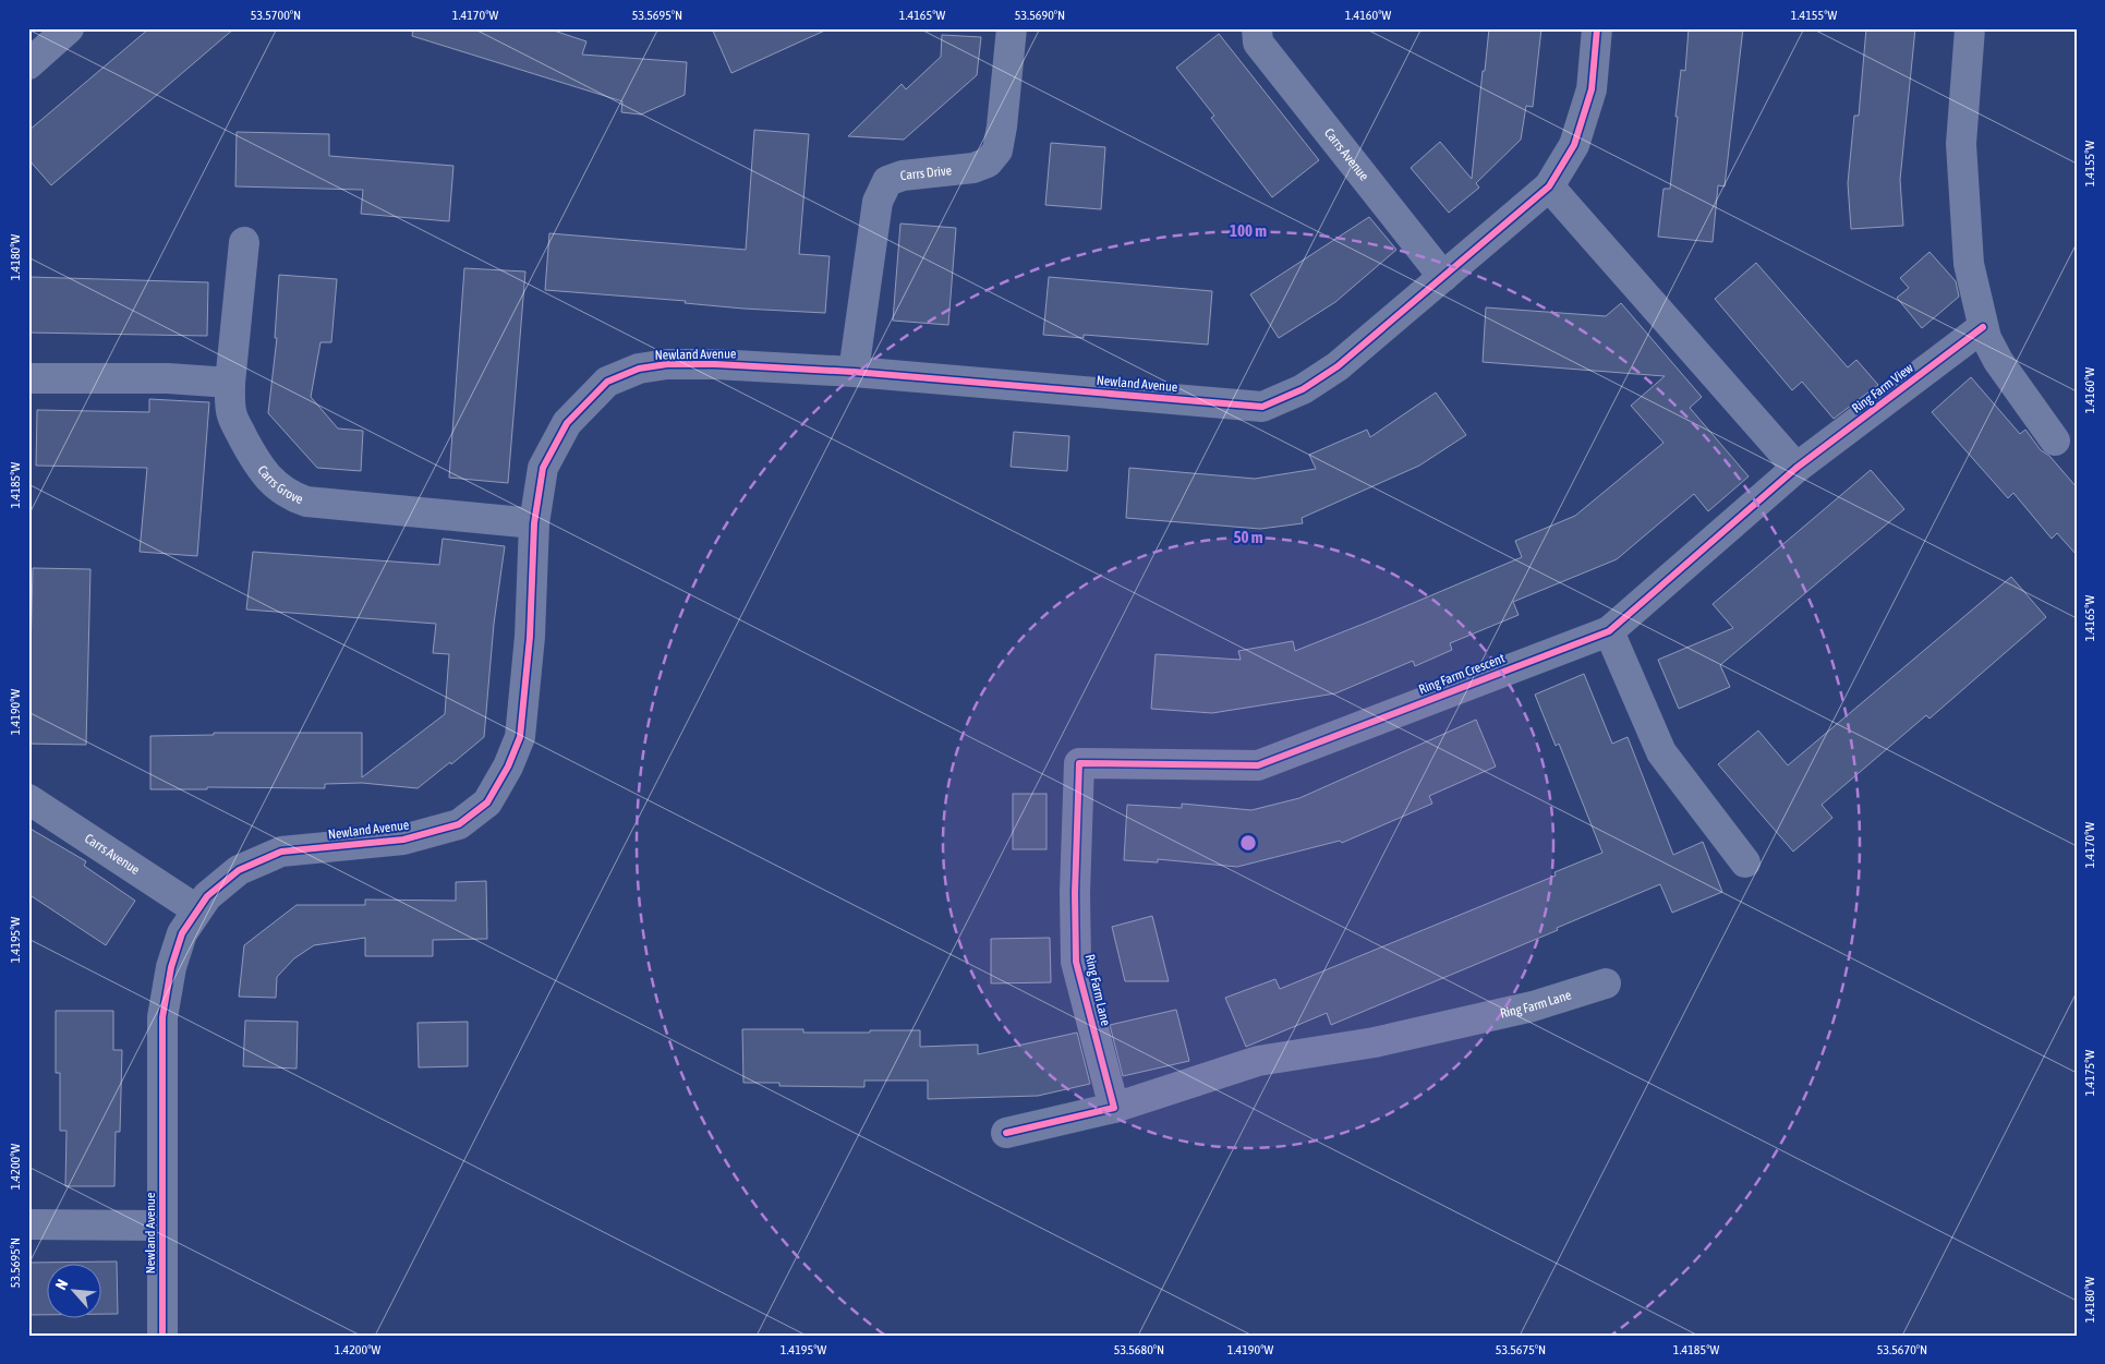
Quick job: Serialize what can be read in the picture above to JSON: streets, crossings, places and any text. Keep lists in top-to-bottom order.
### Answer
{
  "streets": {
    "street": [
      "Carrs Avenue",
      "Carrs Drive",
      "Newland Avenue",
      "Ring Farm View",
      "Carrs Grove",
      "Ring Farm Crescent",
      "Ring Farm Lane"
    ]
  },
  "crossings": [
    ["Carrs Avenue", "Newland Avenue"],
    ["Carrs Drive", "Newland Avenue"],
    ["Newland Avenue", "Carrs Grove"],
    ["Ring Farm View", "Ring Farm Crescent"],
    ["Ring Farm Crescent", "Ring Farm Lane"]
  ],
  "north": "top left",
  "coordinates": [
    "53.5700°N",
    "1.4170°W",
    "53.5695°N",
    "1.4165°W",
    "53.5690°N",
    "1.4160°W",
    "1.4155°W",
    "1.4180°W",
    "1.4185°W",
    "1.4190°W",
    "1.4195°W",
    "1.4175°W",
    "1.4200°W",
    "53.5680°N",
    "53.5675°N",
    "53.5670°N"
  ],
  "rings": ["100 m", "50 m"]
}
